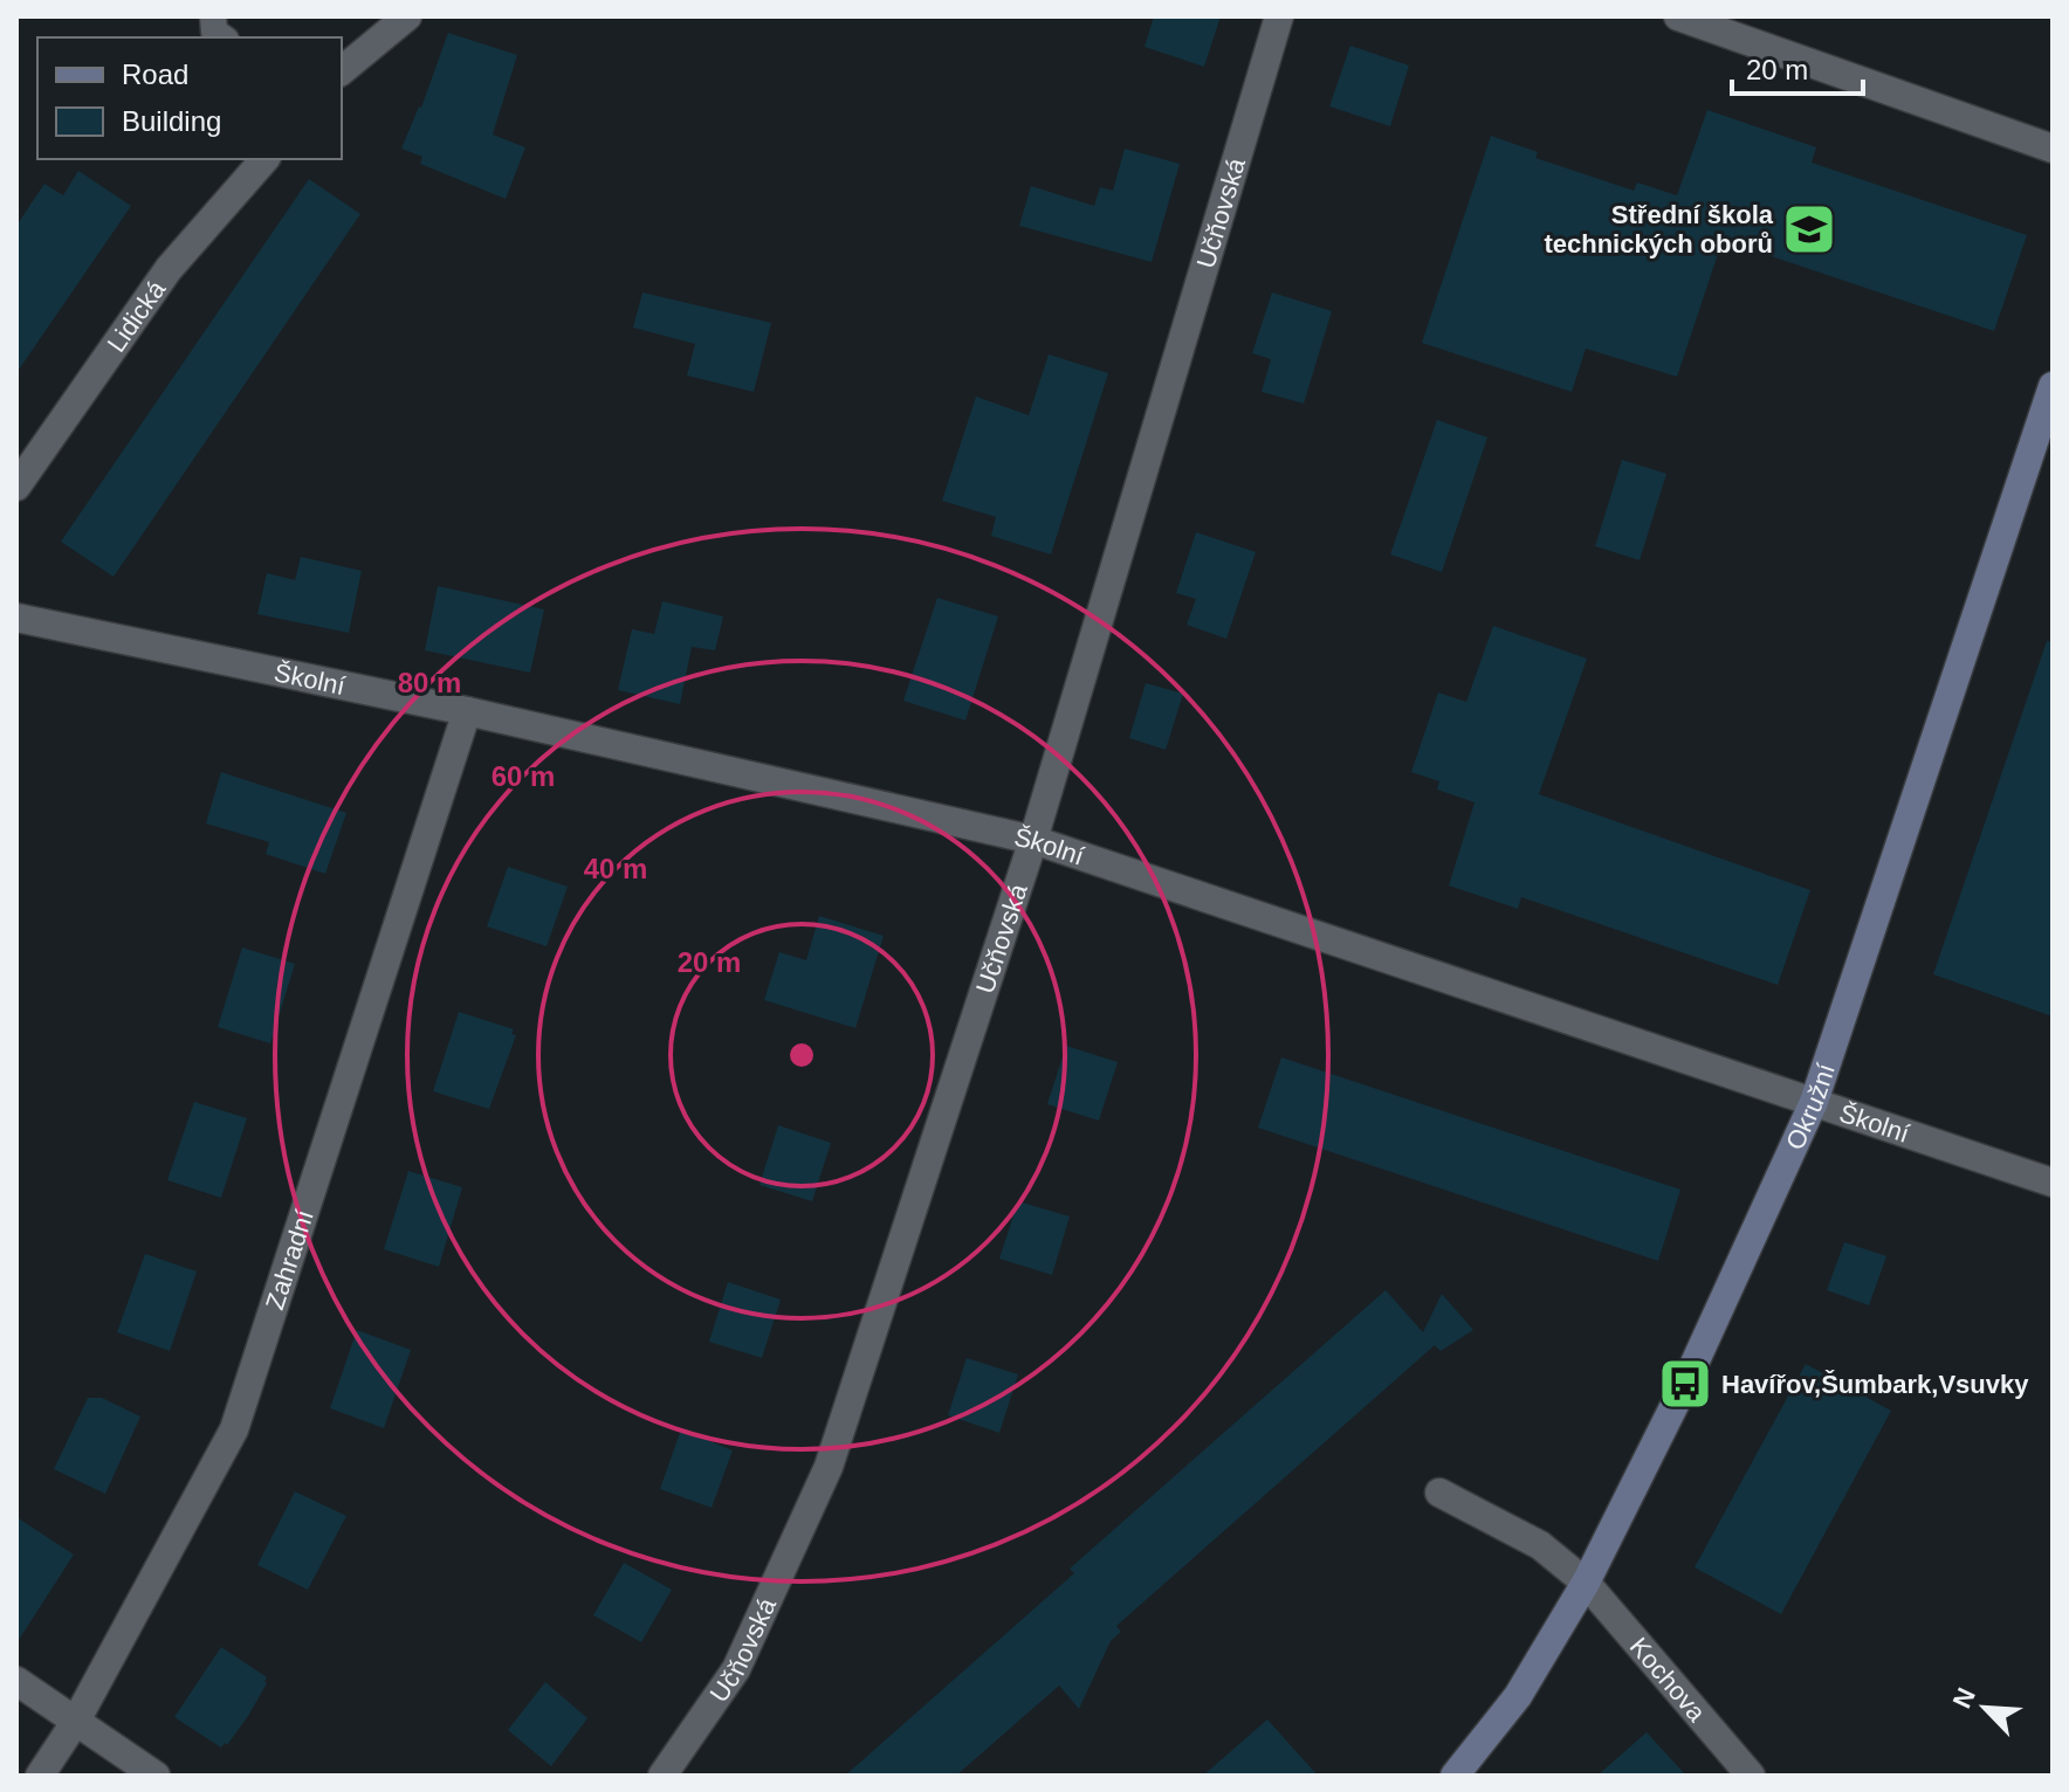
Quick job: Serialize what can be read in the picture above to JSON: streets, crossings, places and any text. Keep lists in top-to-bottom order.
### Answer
{
  "streets": {
    "street": [
      "Učňovská",
      "Lidická",
      "Školní",
      "Okružní",
      "Zahradní",
      "Kochova"
    ]
  },
  "crossings": [
    ["Učňovská", "Školní"],
    ["Školní", "Okružní"],
    ["Školní", "Zahradní"],
    ["Okružní", "Kochova"]
  ],
  "places": {
    "school or university": ["Střední škola technických oborů"],
    "bus stop": ["Havířov,Šumbark,Vsuvky"]
  },
  "legend": ["Road", "Building"],
  "scale_bar": "20 m",
  "north": "top left",
  "rings": [
    "80 m",
    "60 m",
    "40 m",
    "20 m"
  ]
}
